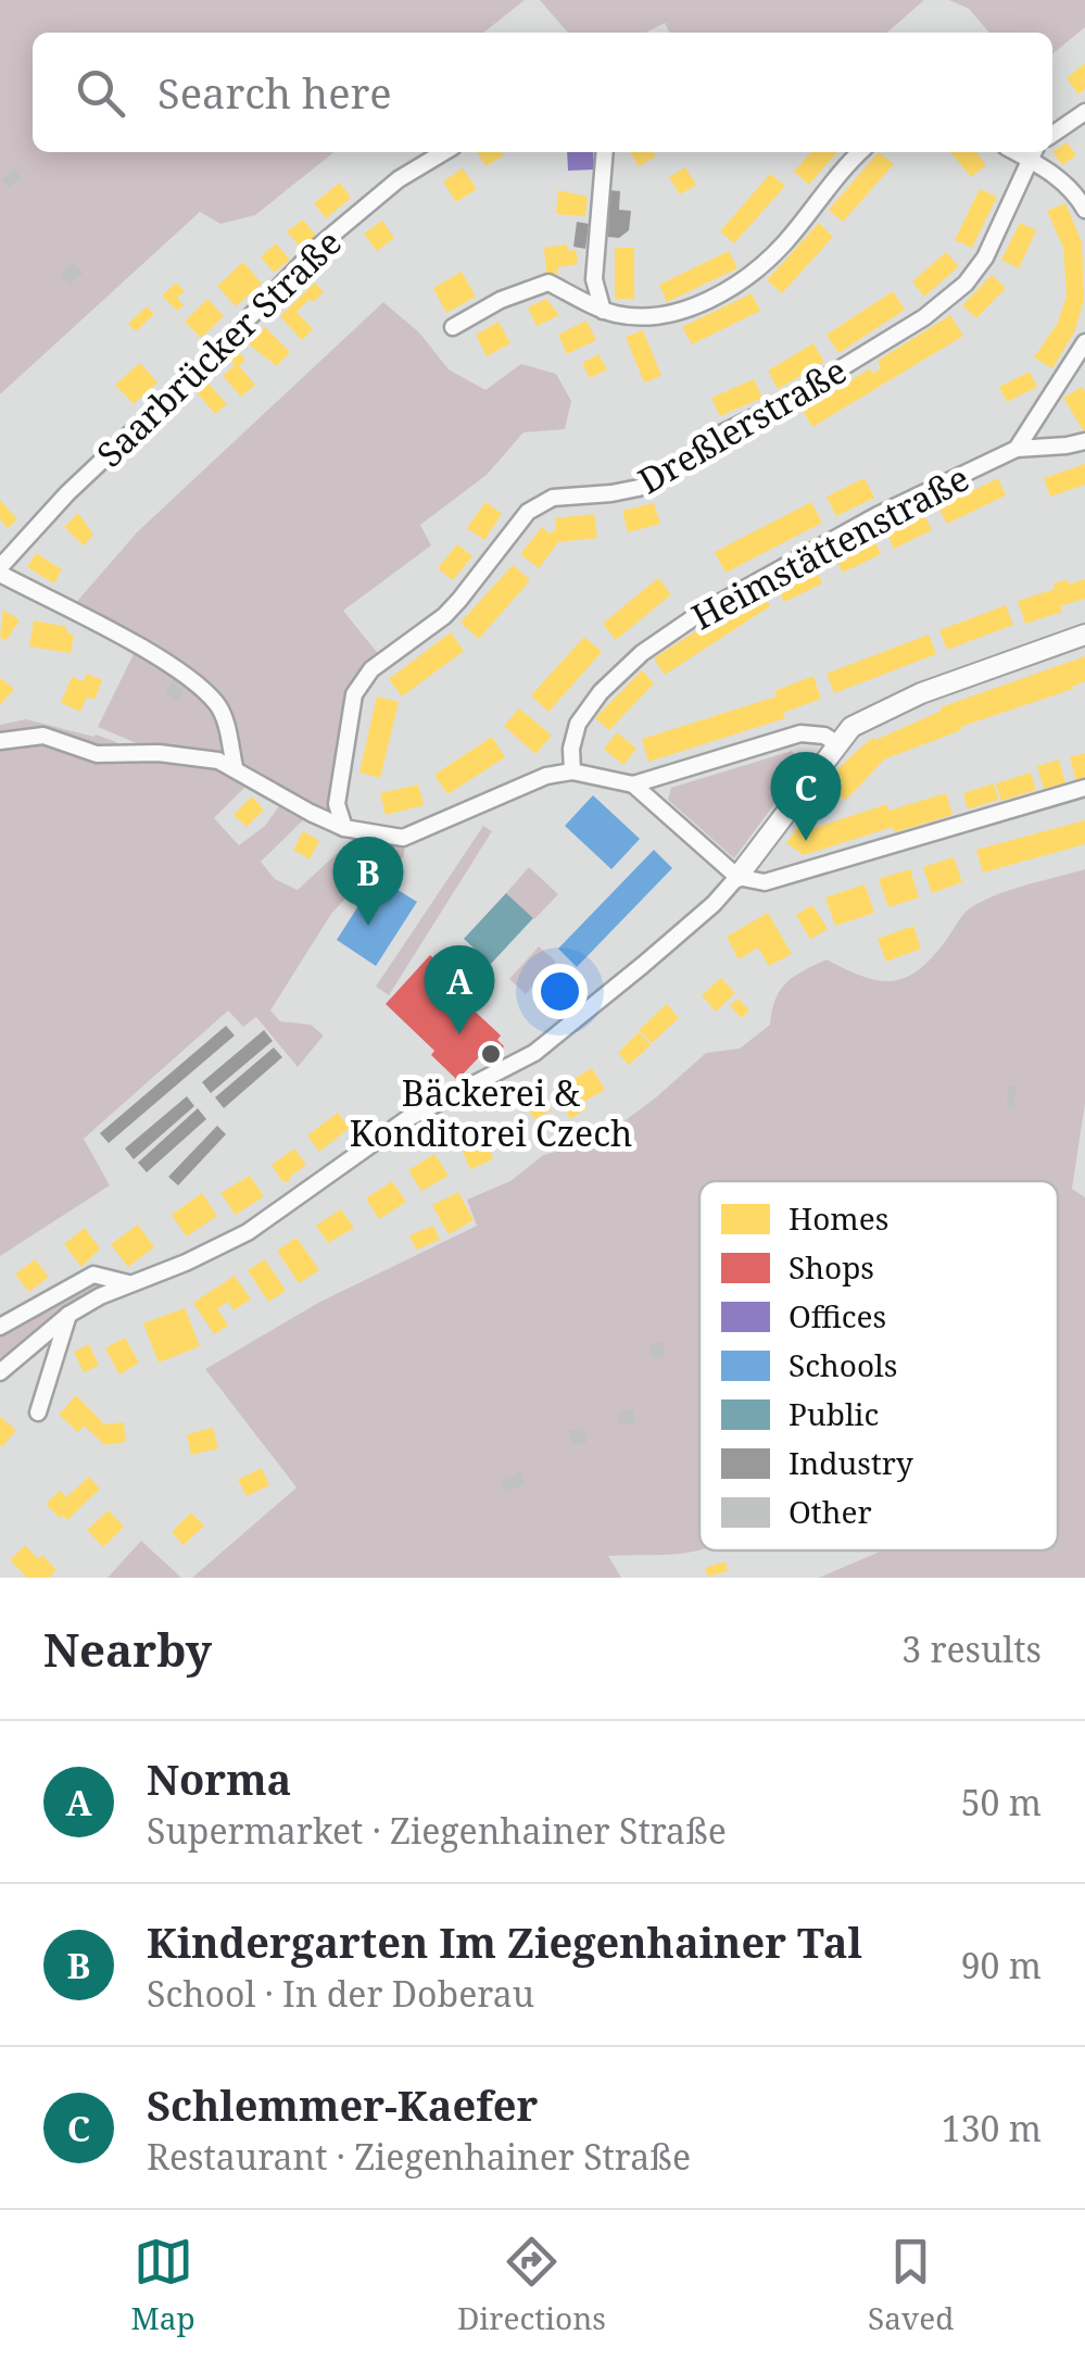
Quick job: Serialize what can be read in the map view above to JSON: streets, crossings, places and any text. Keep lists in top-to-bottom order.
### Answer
{
  "streets": {
    "street": ["Saarbrücker Straße", "Dreßlerstraße", "Heimstättenstraße"]
  },
  "places": ["Bäckerei & Konditorei Czech"],
  "legend": [
    "Homes",
    "Shops",
    "Offices",
    "Schools",
    "Public",
    "Industry",
    "Other"
  ],
  "page": {
    "search": "Search here",
    "pins": ["C", "B", "A"],
    "heading": ["Nearby", "3 results"],
    "list": [
      {
        "mark": "A",
        "name": "Norma",
        "note": "Supermarket · Ziegenhainer Straße",
        "value": "50 m"
      },
      {
        "mark": "B",
        "name": "Kindergarten Im Ziegenhainer Tal",
        "note": "School · In der Doberau",
        "value": "90 m"
      },
      {
        "mark": "C",
        "name": "Schlemmer-Kaefer",
        "note": "Restaurant · Ziegenhainer Straße",
        "value": "130 m"
      }
    ],
    "nav": ["Map", "Directions", "Saved"]
  }
}
